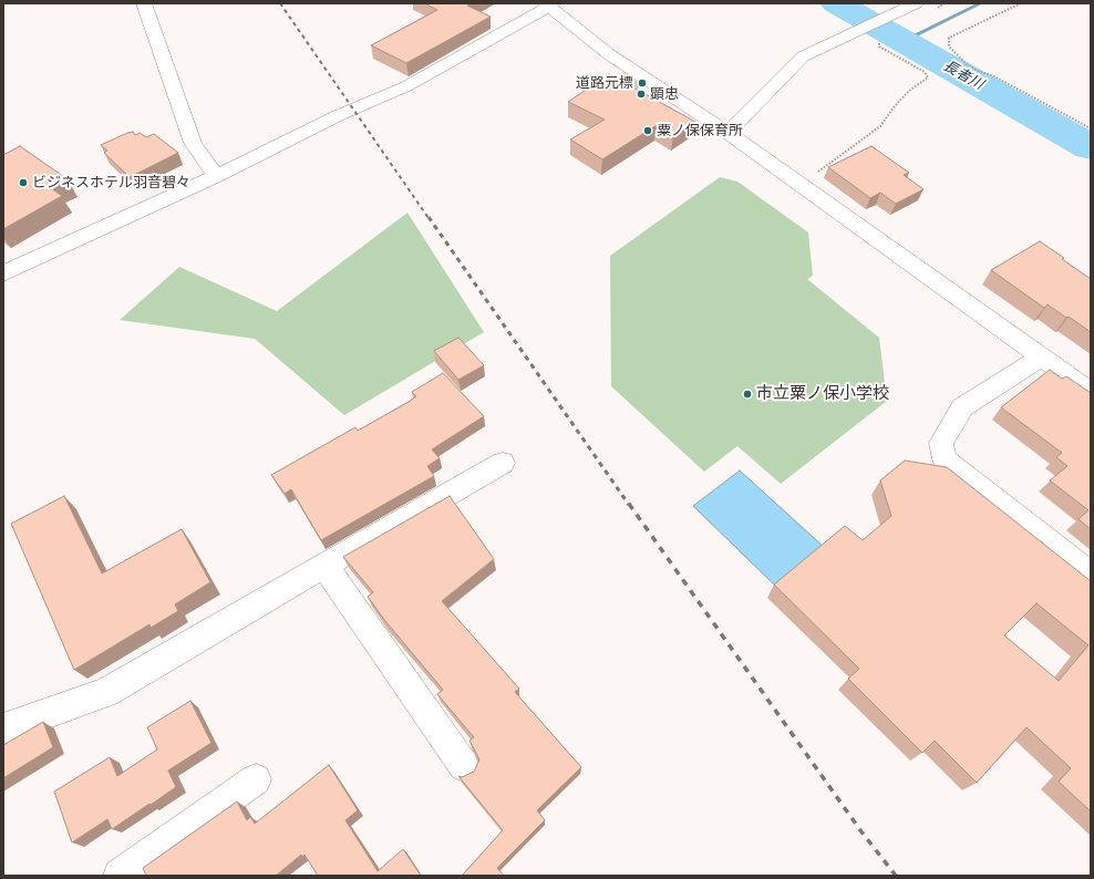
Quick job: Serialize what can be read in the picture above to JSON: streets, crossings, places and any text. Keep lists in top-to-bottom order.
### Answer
{
  "water": ["長者川"],
  "places": [
    "道路元標",
    "顕忠",
    "粟ノ保保育所",
    "ビジネスホテル羽音碧々",
    "市立粟ノ保小学校"
  ]
}
